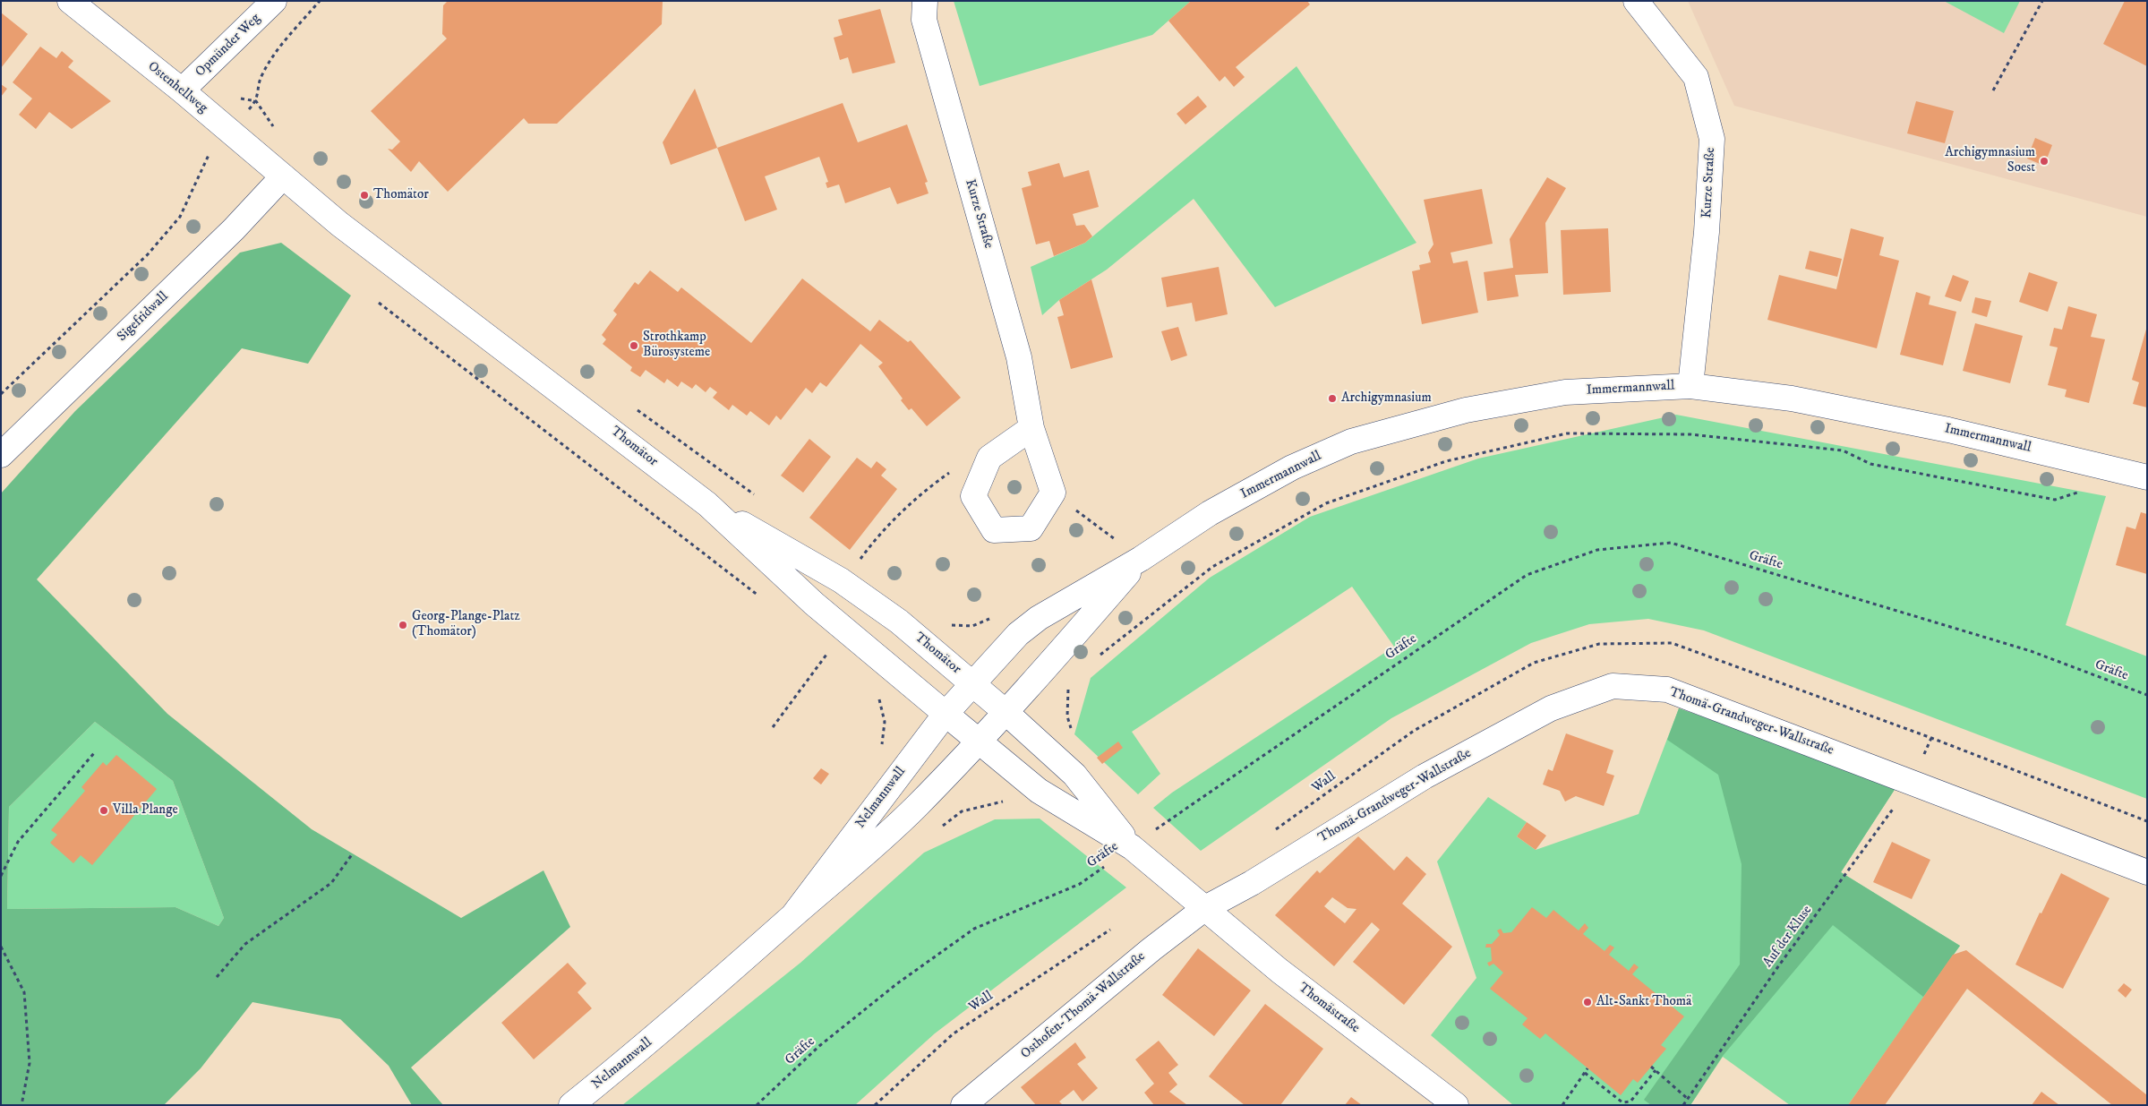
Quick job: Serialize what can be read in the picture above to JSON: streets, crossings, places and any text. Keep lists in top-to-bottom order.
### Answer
{
  "streets": {
    "street": [
      "Opmünder Weg",
      "Ostenhellweg",
      "Kurze Straße",
      "Sigefridwall",
      "Immermannwall",
      "Thomätor",
      "Thomä-Grandweger-Wallstraße",
      "Nelmannwall",
      "Osthofen-Thomä-Wallstraße",
      "Thomästraße"
    ],
    "path": ["Gräfte", "Wall", "Auf der Kluse"]
  },
  "crossings": [
    ["Opmünder Weg", "Ostenhellweg"],
    ["Ostenhellweg", "Sigefridwall"],
    ["Ostenhellweg", "Thomätor"],
    ["Kurze Straße", "Immermannwall"],
    ["Sigefridwall", "Thomätor"],
    ["Immermannwall", "Thomätor"],
    ["Immermannwall", "Nelmannwall"],
    ["Thomätor", "Gräfte"],
    ["Thomätor", "Thomä-Grandweger-Wallstraße"],
    ["Thomätor", "Nelmannwall"],
    ["Thomätor", "Osthofen-Thomä-Wallstraße"],
    ["Thomätor", "Thomästraße"],
    ["Thomä-Grandweger-Wallstraße", "Auf der Kluse"],
    ["Thomä-Grandweger-Wallstraße", "Osthofen-Thomä-Wallstraße"],
    ["Thomä-Grandweger-Wallstraße", "Thomästraße"],
    ["Osthofen-Thomä-Wallstraße", "Thomästraße"]
  ],
  "places": [
    "Archigymnasium Soest",
    "Thomätor",
    "Strothkamp Bürosysteme",
    "Archigymnasium",
    "Georg-Plange-Platz (Thomätor)",
    "Villa Plange",
    "Alt-Sankt Thomä"
  ]
}
